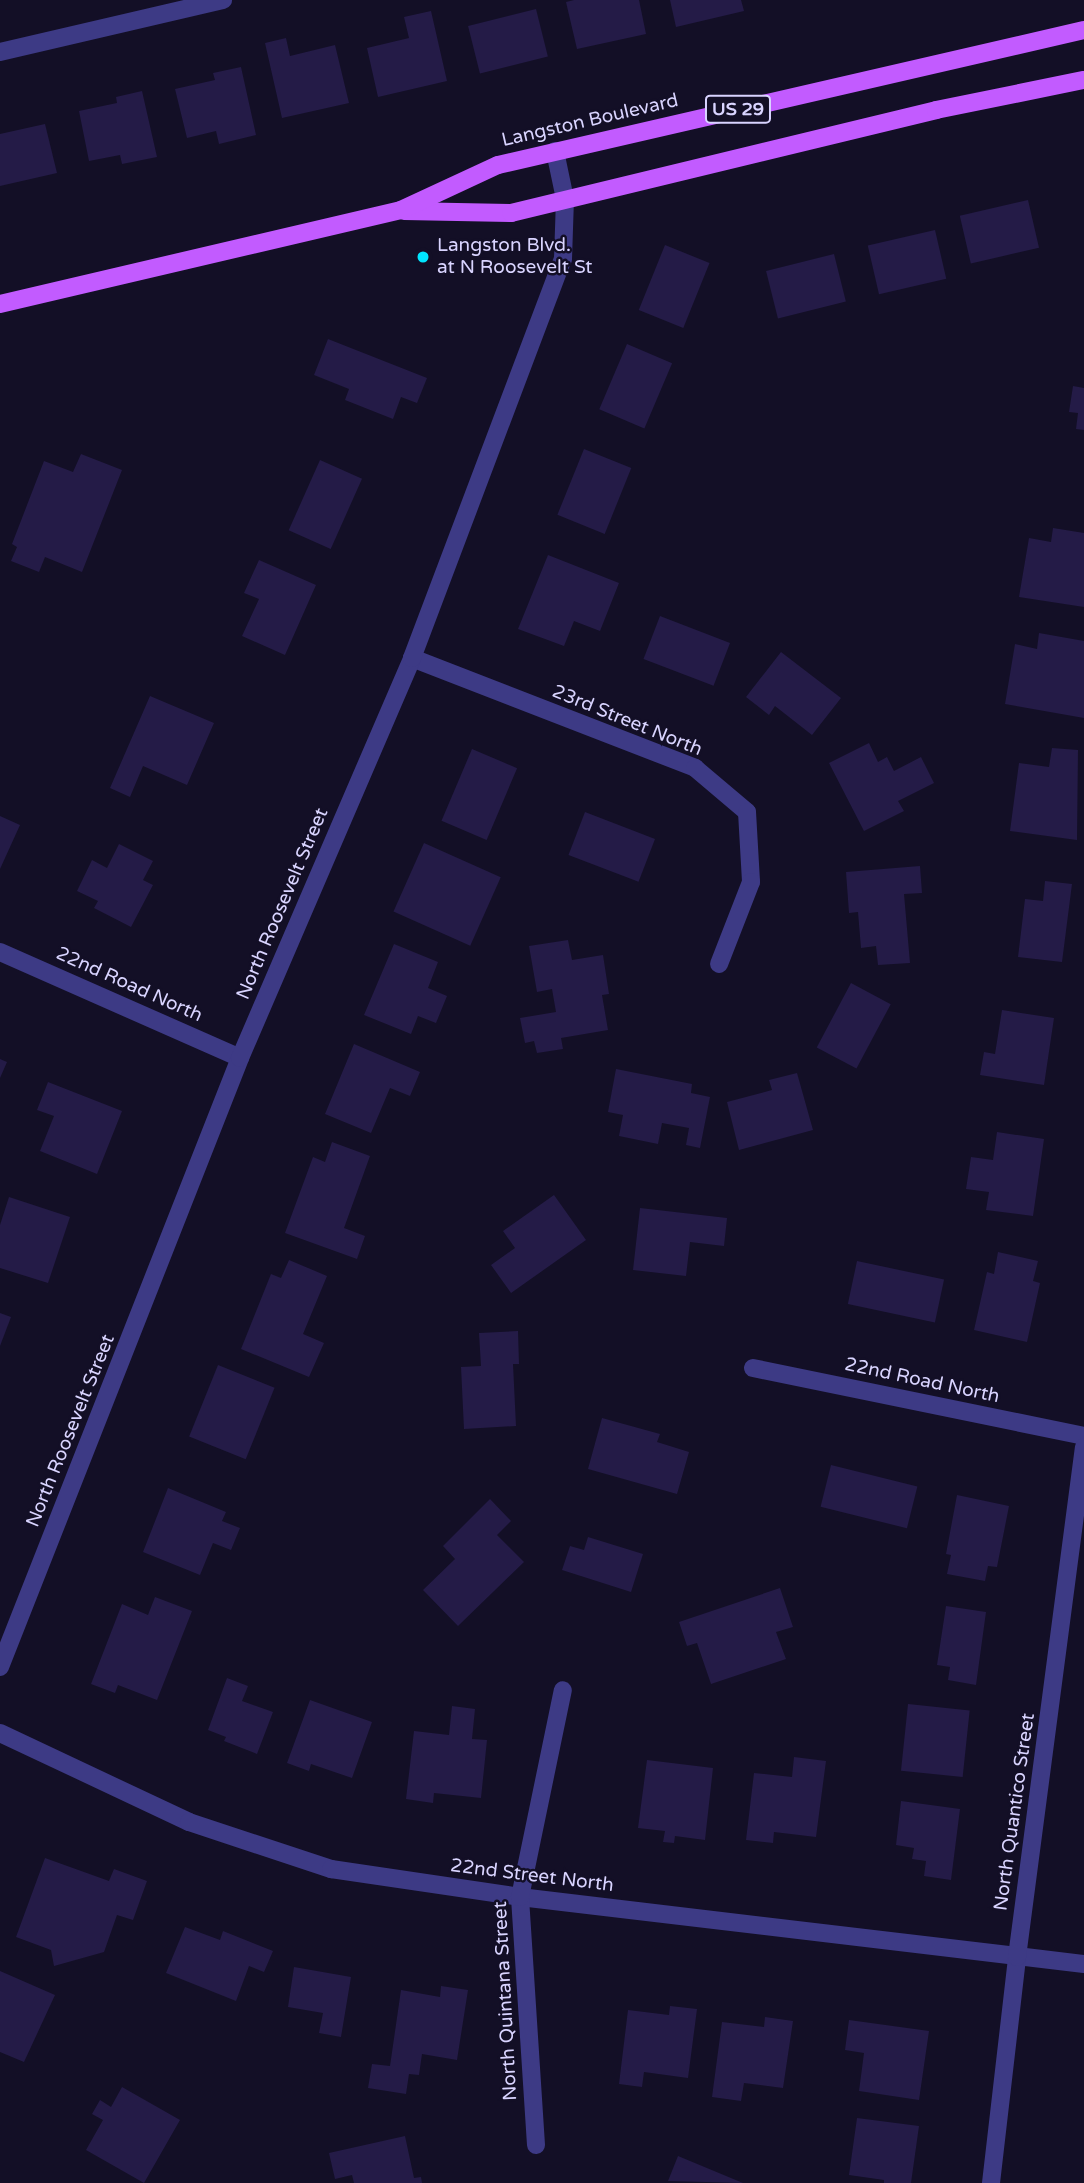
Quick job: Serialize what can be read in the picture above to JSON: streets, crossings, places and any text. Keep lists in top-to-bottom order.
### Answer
{
  "streets": {
    "main road": ["US 29", "Langston Boulevard"],
    "street": [
      "23rd Street North",
      "North Roosevelt Street",
      "22nd Road North",
      "North Quantico Street",
      "22nd Street North",
      "North Quintana Street"
    ]
  },
  "crossings": [
    ["Langston Boulevard", "North Roosevelt Street"],
    ["23rd Street North", "North Roosevelt Street"],
    ["North Roosevelt Street", "22nd Road North"],
    ["North Quantico Street", "22nd Street North"],
    ["22nd Street North", "North Quintana Street"]
  ],
  "places": ["Langston Blvd. at N Roosevelt St"]
}
